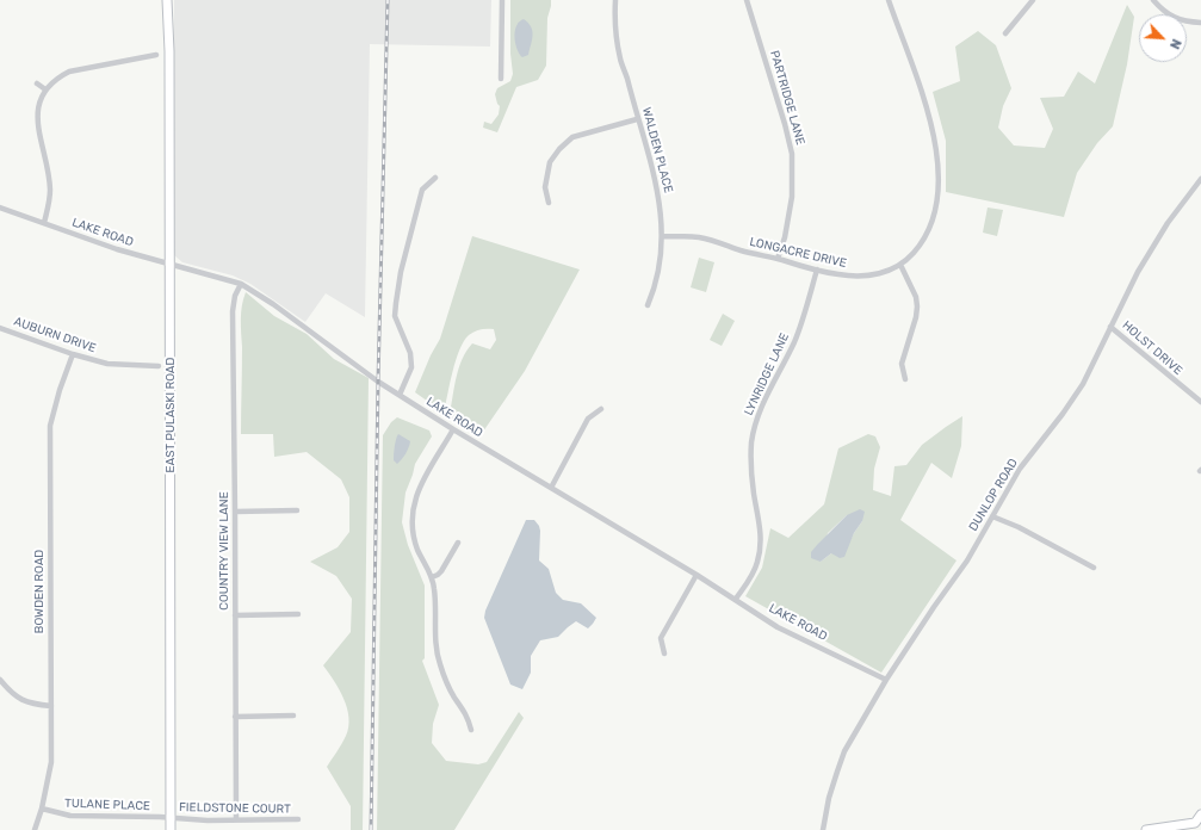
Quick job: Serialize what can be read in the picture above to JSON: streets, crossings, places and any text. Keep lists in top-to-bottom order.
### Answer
{
  "streets": {
    "main road": ["EAST PULASKI ROAD"],
    "street": [
      "PARTRIDGE LANE",
      "WALDEN PLACE",
      "LAKE ROAD",
      "LONGACRE DRIVE",
      "AUBURN DRIVE",
      "HOLST DRIVE",
      "LYNRIDGE LANE",
      "DUNLOP ROAD",
      "COUNTRY VIEW LANE",
      "BOWDEN ROAD",
      "TULANE PLACE",
      "FIELDSTONE COURT"
    ]
  },
  "crossings": [
    ["PARTRIDGE LANE", "LONGACRE DRIVE"],
    ["WALDEN PLACE", "LONGACRE DRIVE"],
    ["LAKE ROAD", "LYNRIDGE LANE"],
    ["LAKE ROAD", "EAST PULASKI ROAD"],
    ["LAKE ROAD", "DUNLOP ROAD"],
    ["LAKE ROAD", "COUNTRY VIEW LANE"],
    ["LONGACRE DRIVE", "LYNRIDGE LANE"],
    ["AUBURN DRIVE", "BOWDEN ROAD"],
    ["HOLST DRIVE", "DUNLOP ROAD"],
    ["EAST PULASKI ROAD", "TULANE PLACE"],
    ["EAST PULASKI ROAD", "FIELDSTONE COURT"],
    ["COUNTRY VIEW LANE", "FIELDSTONE COURT"],
    ["BOWDEN ROAD", "TULANE PLACE"],
    ["TULANE PLACE", "FIELDSTONE COURT"]
  ],
  "north": "bottom right"
}
